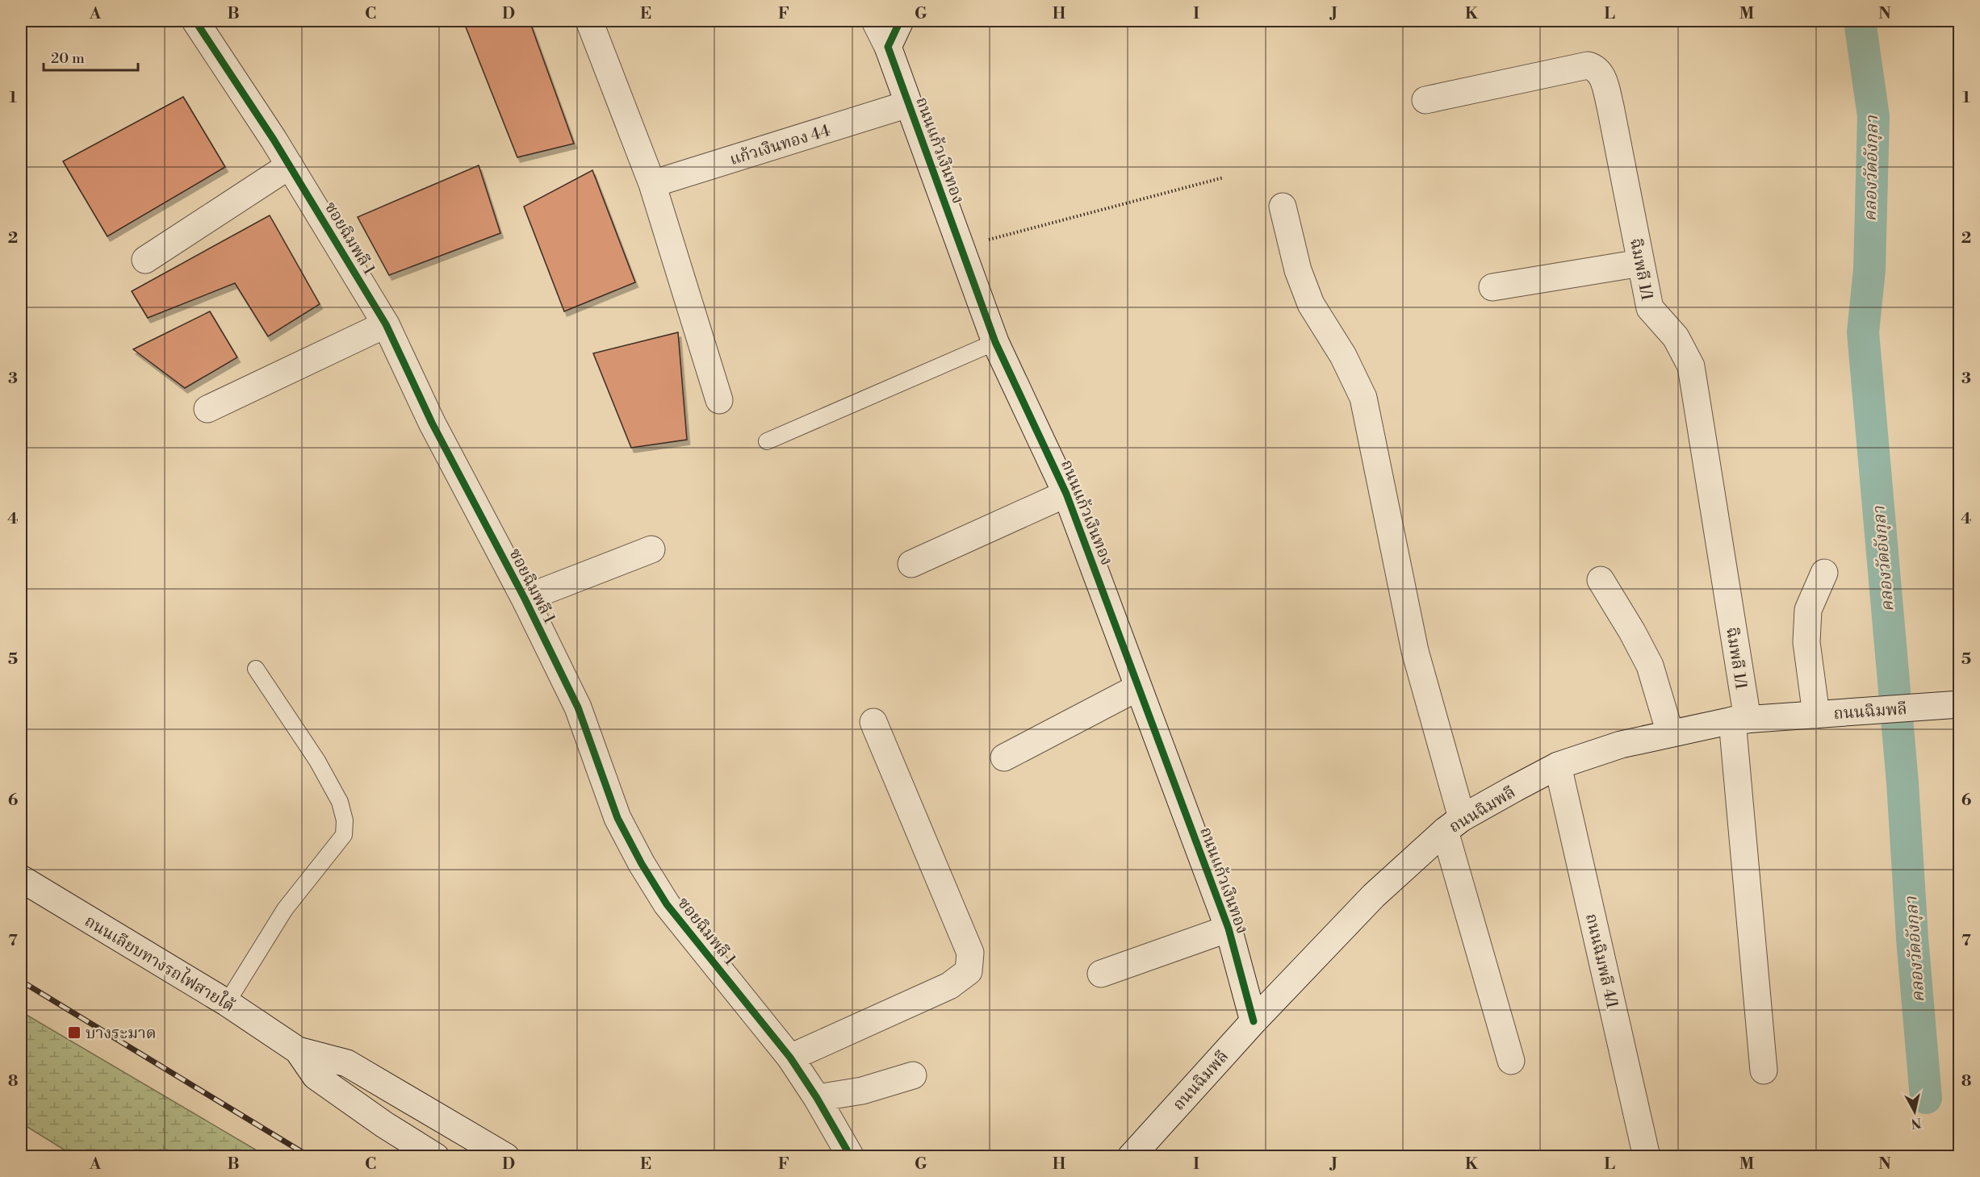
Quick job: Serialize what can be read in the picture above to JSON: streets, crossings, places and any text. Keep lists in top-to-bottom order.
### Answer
{
  "streets": {
    "street": [
      "แก้วเงินทอง 44",
      "ถนนแก้วเงินทอง",
      "ซอยฉิมพลี 1",
      "ฉิมพลี 1/1",
      "ถนนฉิมพลี",
      "ถนนฉิมพลี 4/1",
      "ถนนเลียบทางรถไฟสายใต้"
    ]
  },
  "crossings": [
    ["แก้วเงินทอง 44", "ถนนแก้วเงินทอง"],
    ["ถนนแก้วเงินทอง", "ถนนฉิมพลี"],
    ["ฉิมพลี 1/1", "ถนนฉิมพลี"],
    ["ถนนฉิมพลี", "ถนนฉิมพลี 4/1"]
  ],
  "water": ["คลองวัดอังกุลา"],
  "places": {
    "transit": ["บางระมาด"]
  },
  "scale_bar": "20 m",
  "north": "bottom",
  "grid": {
    "columns": [
      "A",
      "B",
      "C",
      "D",
      "E",
      "F",
      "G",
      "H",
      "I",
      "J",
      "K",
      "L",
      "M",
      "N"
    ],
    "rows": [
      "1",
      "2",
      "3",
      "4",
      "5",
      "6",
      "7",
      "8"
    ]
  }
}
